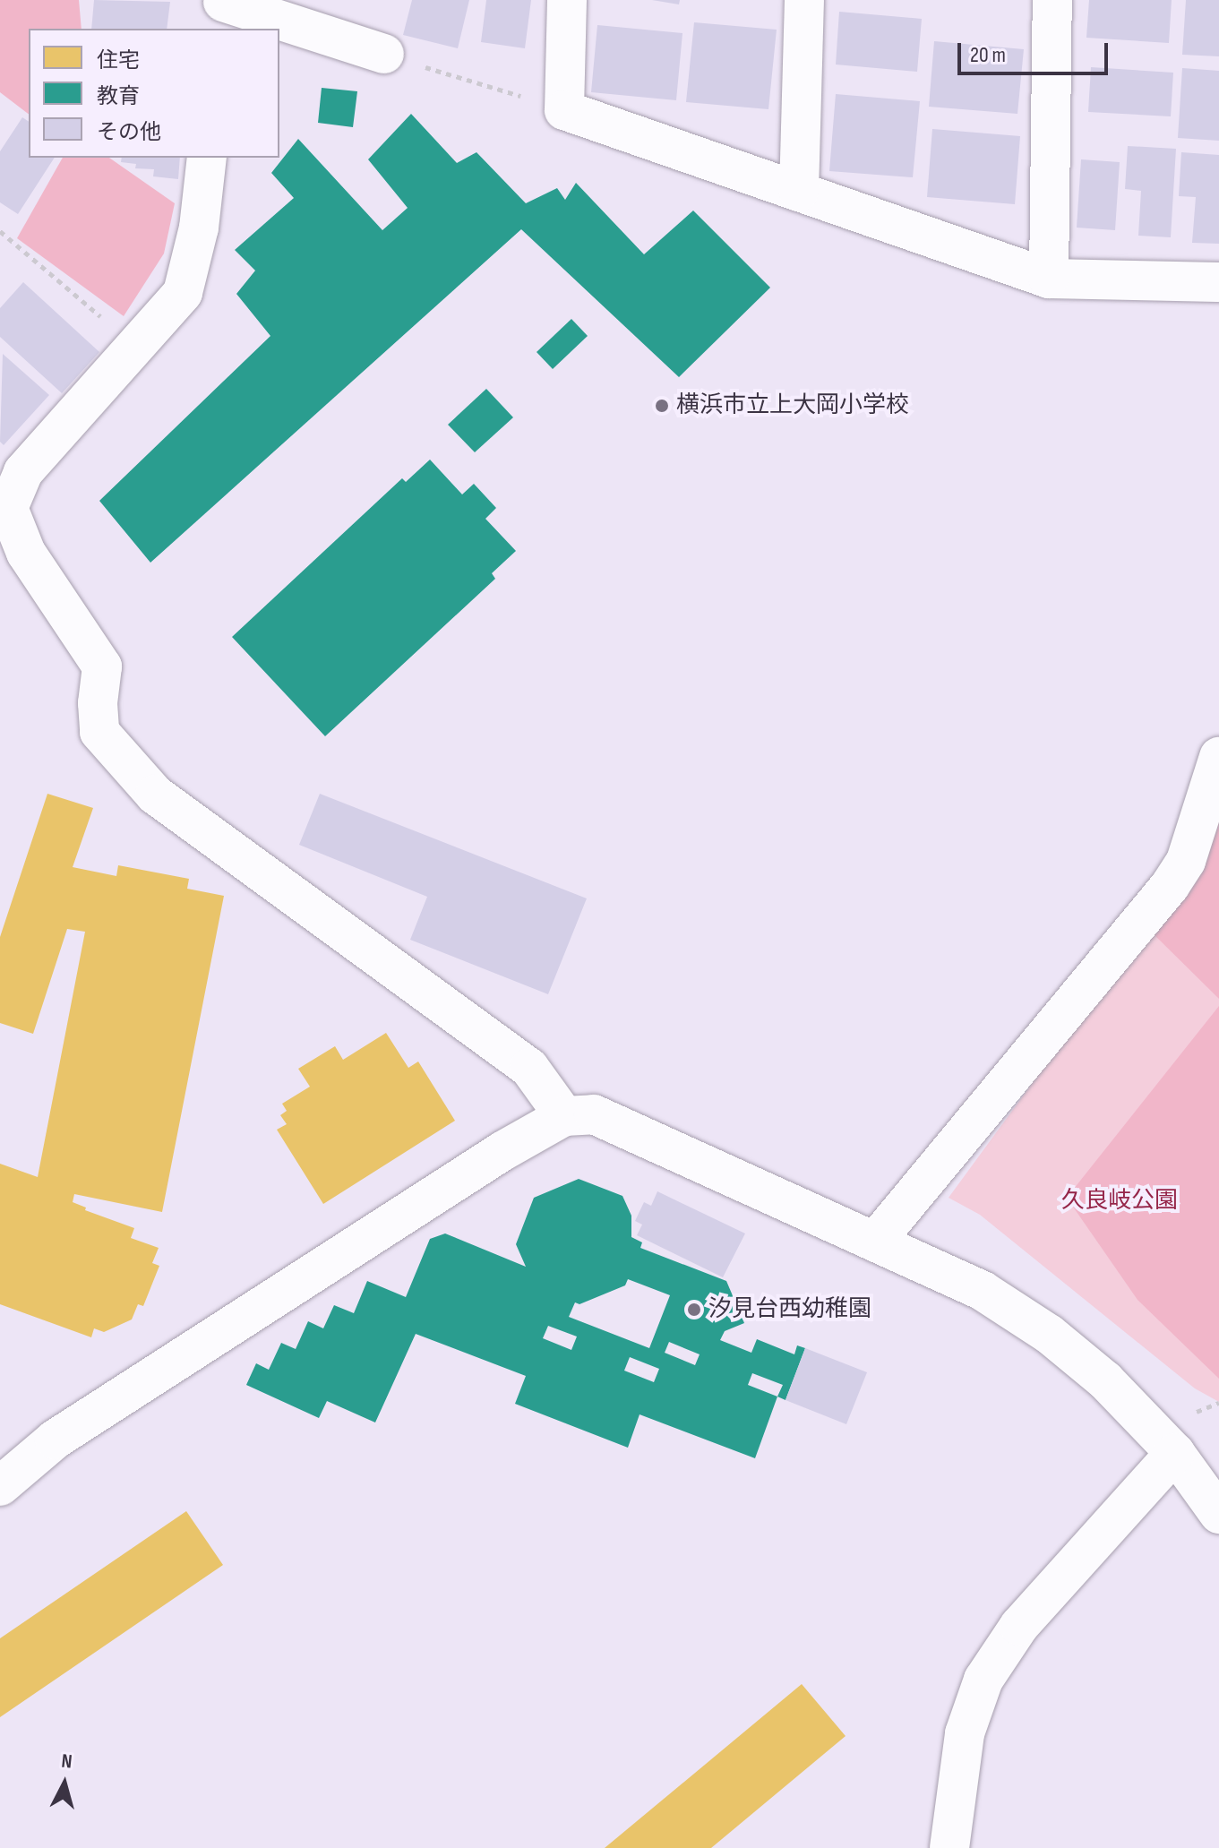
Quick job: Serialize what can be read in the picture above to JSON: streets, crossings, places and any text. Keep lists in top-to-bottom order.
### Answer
{
  "parks": ["久良岐公園"],
  "places": ["横浜市立上大岡小学校", "汐見台西幼稚園"],
  "legend": ["住宅", "教育", "その他"],
  "scale_bar": "20 m",
  "north": "top"
}
